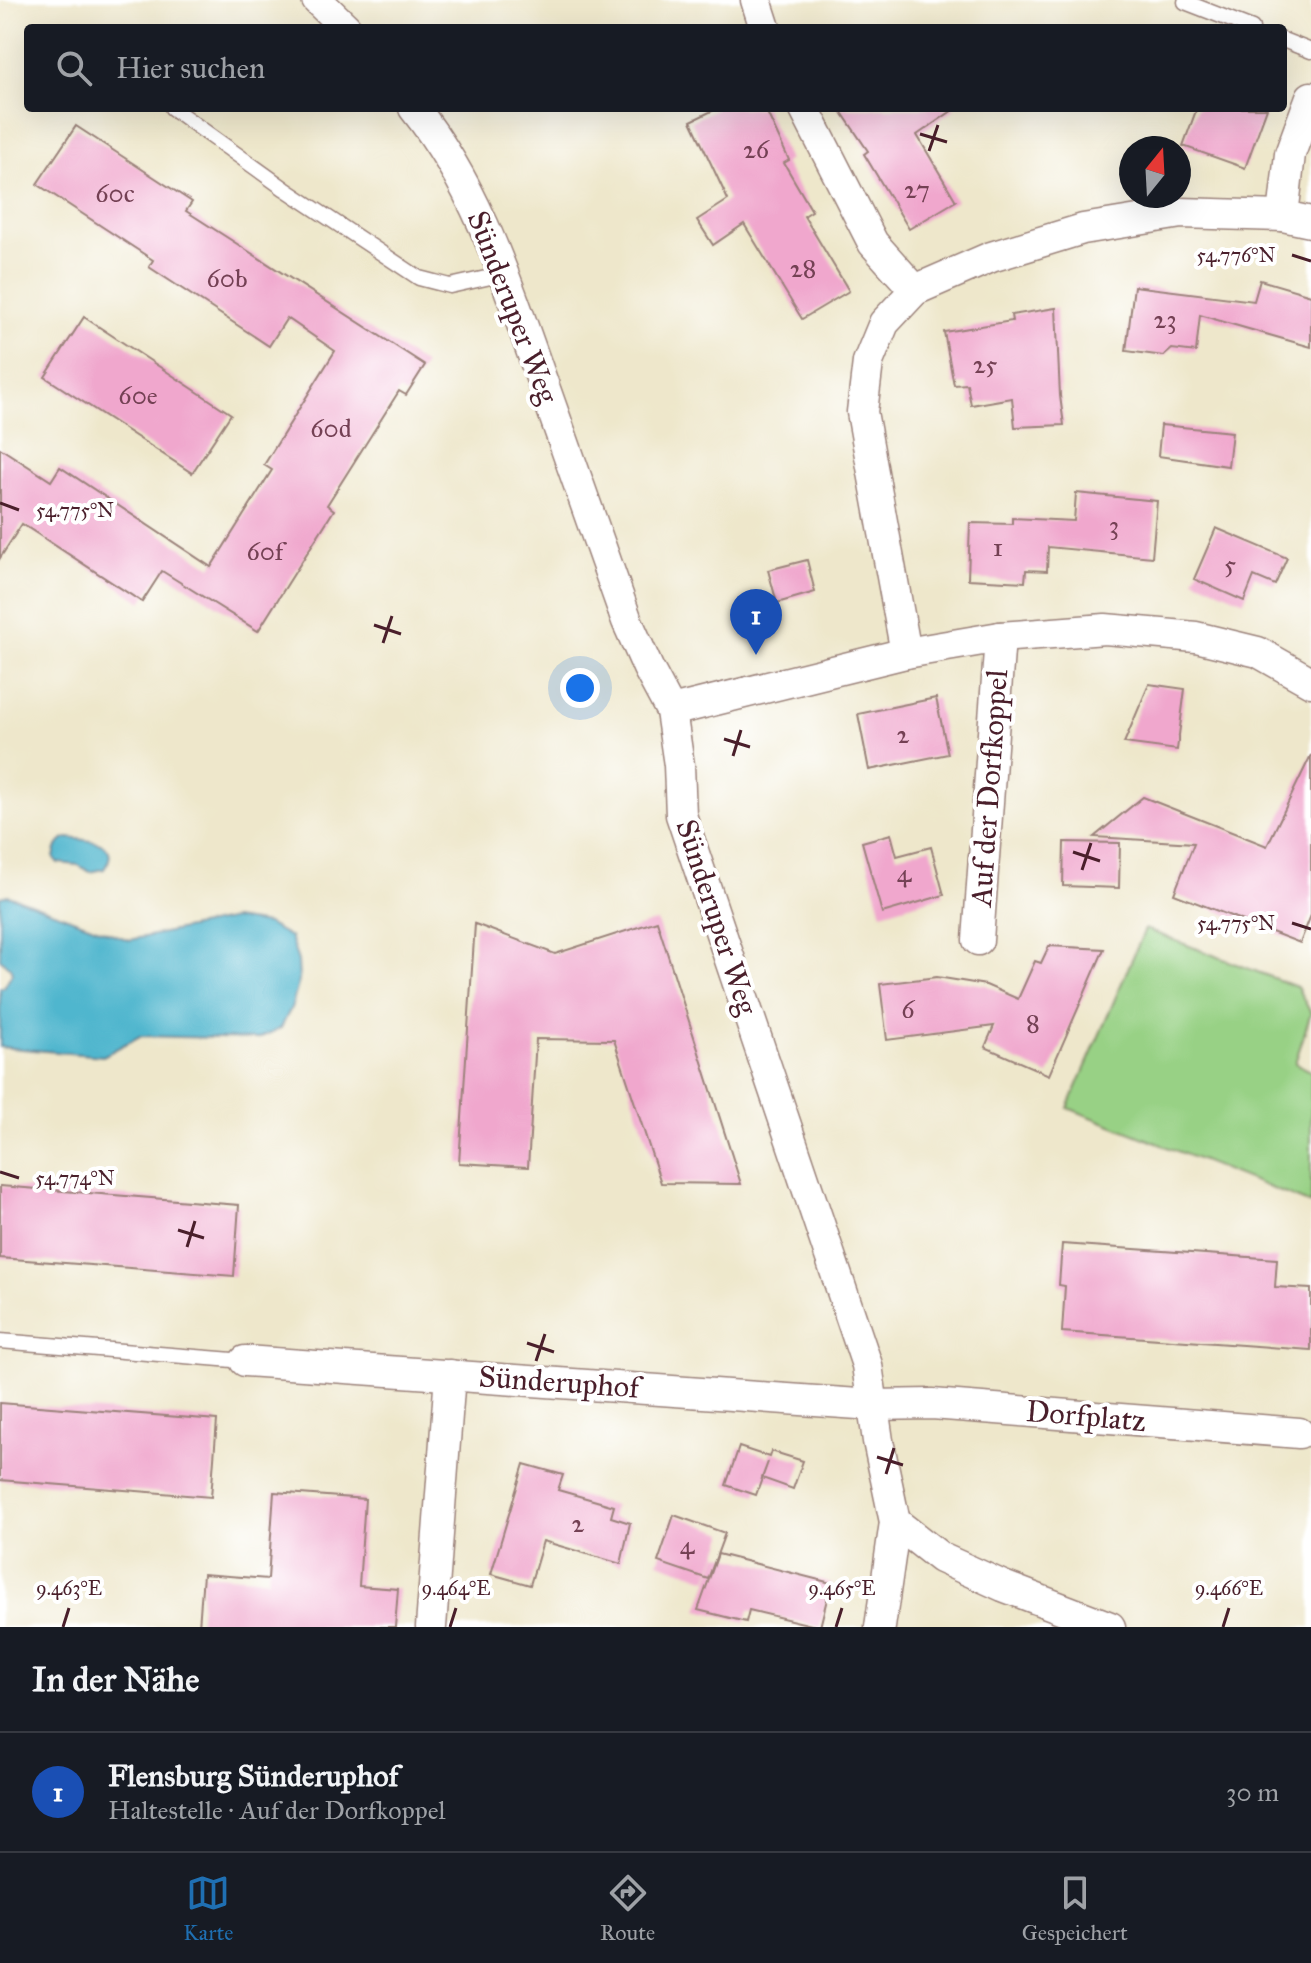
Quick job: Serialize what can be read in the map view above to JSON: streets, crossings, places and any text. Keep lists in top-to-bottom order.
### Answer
{
  "streets": {
    "street": [
      "Sünderuper Weg",
      "Auf der Dorfkoppel",
      "Sünderuphof",
      "Dorfplatz"
    ]
  },
  "crossings": [
    ["Sünderuper Weg", "Auf der Dorfkoppel"],
    ["Sünderuper Weg", "Sünderuphof"],
    ["Sünderuper Weg", "Dorfplatz"],
    ["Sünderuphof", "Dorfplatz"]
  ],
  "house_numbers": [
    "26",
    "27",
    "60c",
    "28",
    "60b",
    "23",
    "25",
    "60e",
    "60d",
    "3",
    "1",
    "60f",
    "5",
    "2",
    "4",
    "6",
    "8",
    "2",
    "4"
  ],
  "north": "top",
  "page": {
    "search": "Hier suchen",
    "pins": "1",
    "heading": "In der Nähe",
    "list": [
      {
        "mark": "1",
        "name": "Flensburg Sünderuphof",
        "note": "Haltestelle · Auf der Dorfkoppel",
        "value": "30 m"
      }
    ],
    "nav": ["Karte", "Route", "Gespeichert"]
  },
  "coordinates": [
    "54.776°N",
    "54.775°N",
    "54.774°N",
    "9.465°E",
    "9.463°E",
    "9.464°E",
    "9.466°E"
  ]
}
